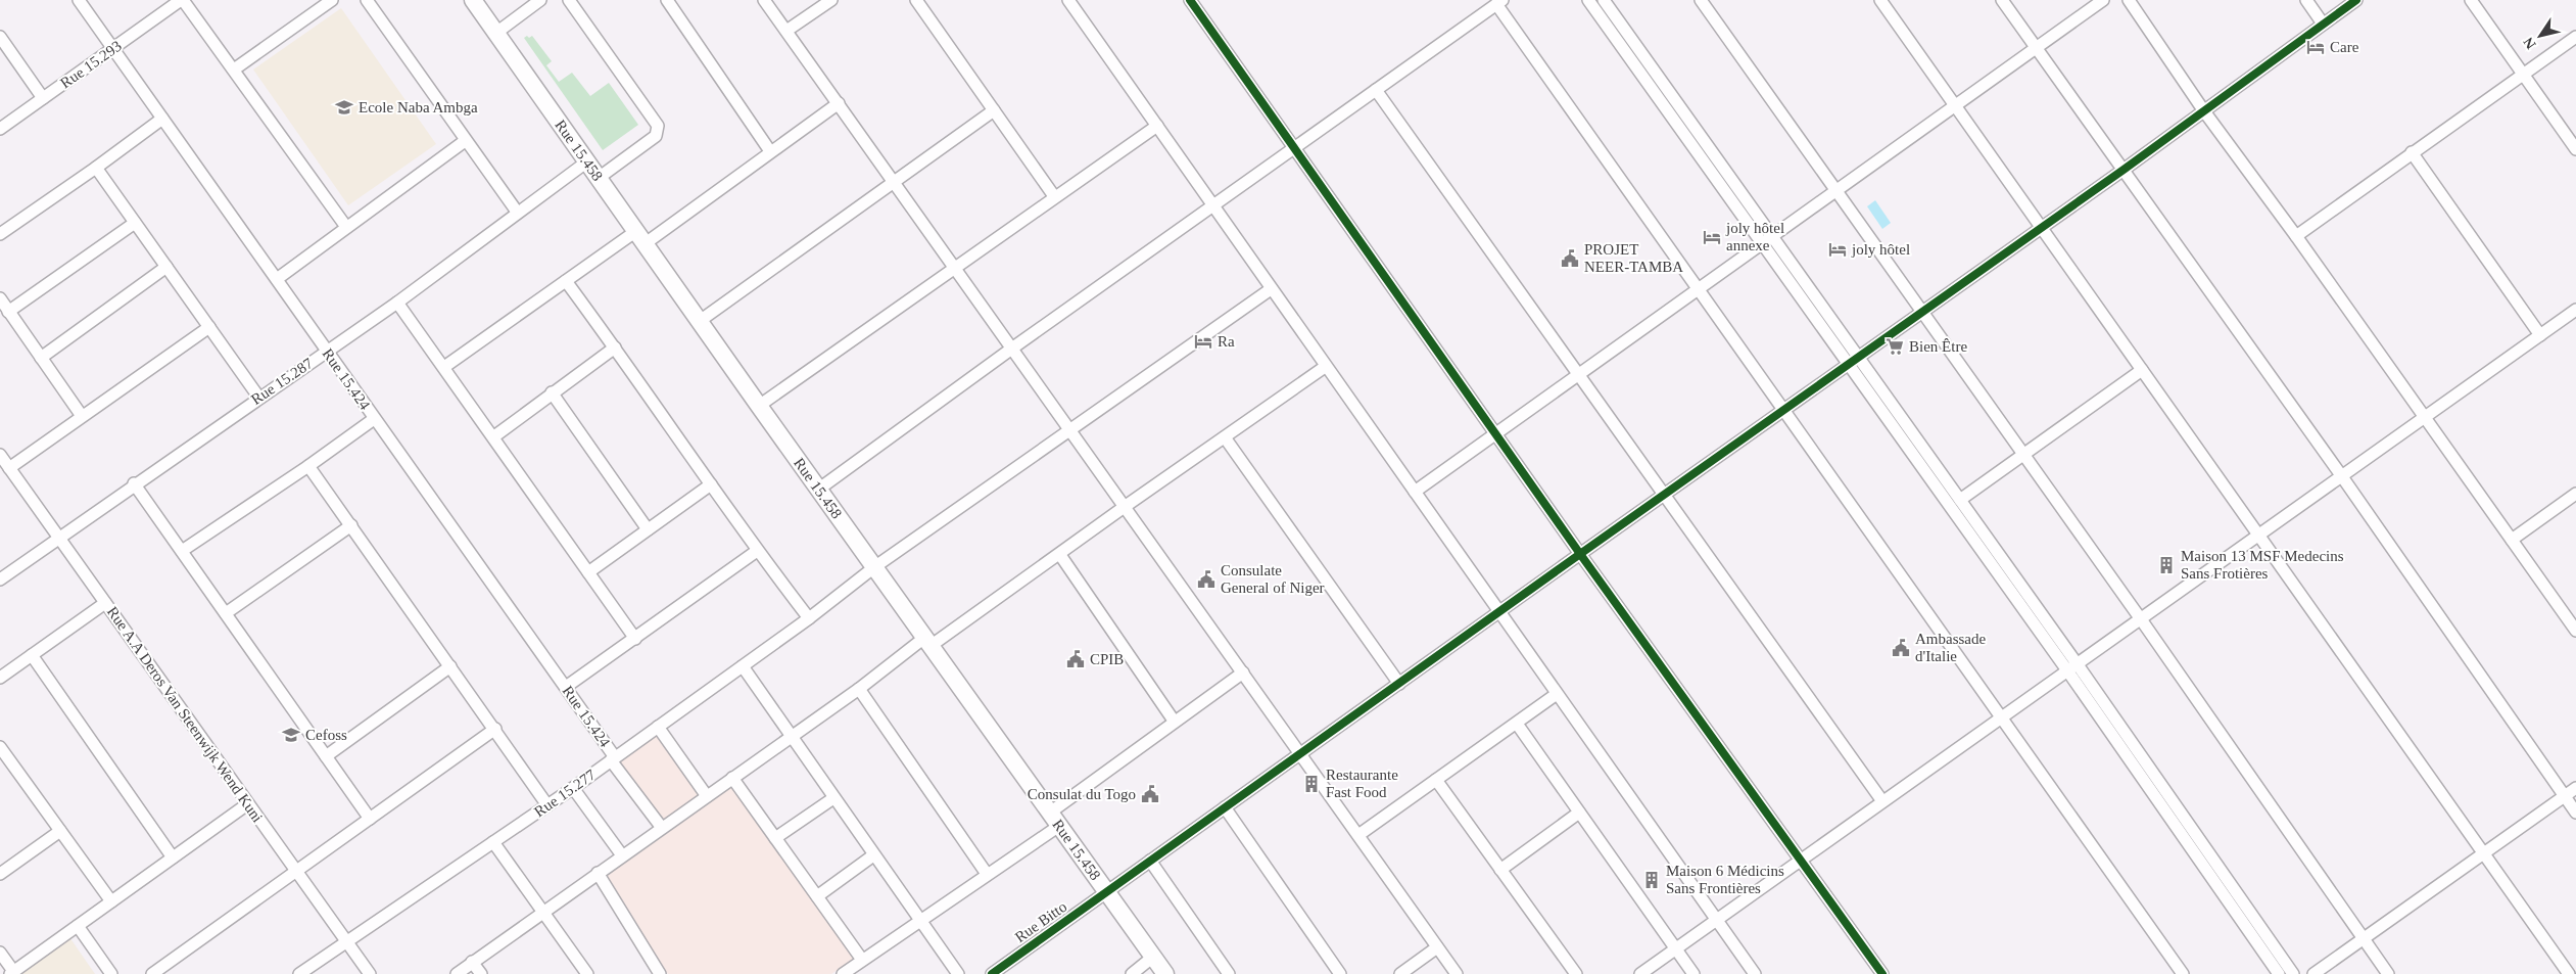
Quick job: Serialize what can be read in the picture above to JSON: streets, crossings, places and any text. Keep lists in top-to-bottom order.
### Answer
{
  "streets": {
    "main road": ["Rue 15.458"],
    "street": [
      "Rue 15.293",
      "Rue 15.424",
      "Rue 15.287",
      "Rue A.A Deros Van Steenwijk Wend Kuni",
      "Rue 15.277",
      "Rue Bitto"
    ]
  },
  "crossings": [
    ["Rue 15.293", "Rue 15.424"],
    ["Rue 15.458", "Rue 15.287"],
    ["Rue 15.458", "Rue 15.277"],
    ["Rue 15.458", "Rue Bitto"],
    ["Rue 15.424", "Rue 15.287"],
    ["Rue 15.424", "Rue 15.277"],
    ["Rue 15.287", "Rue A.A Deros Van Steenwijk Wend Kuni"],
    ["Rue A.A Deros Van Steenwijk Wend Kuni", "Rue 15.277"]
  ],
  "places": {
    "hotel": [
      "Care",
      "joly hôtel annexe",
      "joly hôtel",
      "Ra"
    ],
    "school or university": ["Ecole Naba Ambga", "Cefoss"],
    "public building": [
      "PROJET NEER-TAMBA",
      "Consulate General of Niger",
      "Ambassade d'Italie",
      "CPIB",
      "Consulat du Togo"
    ],
    "supermarket": ["Bien Être"],
    "building": ["Maison 13 MSF Medecins Sans Frotières", "Restaurante Fast Food", "Maison 6 Médicins Sans Frontières"]
  },
  "north": "bottom left"
}
